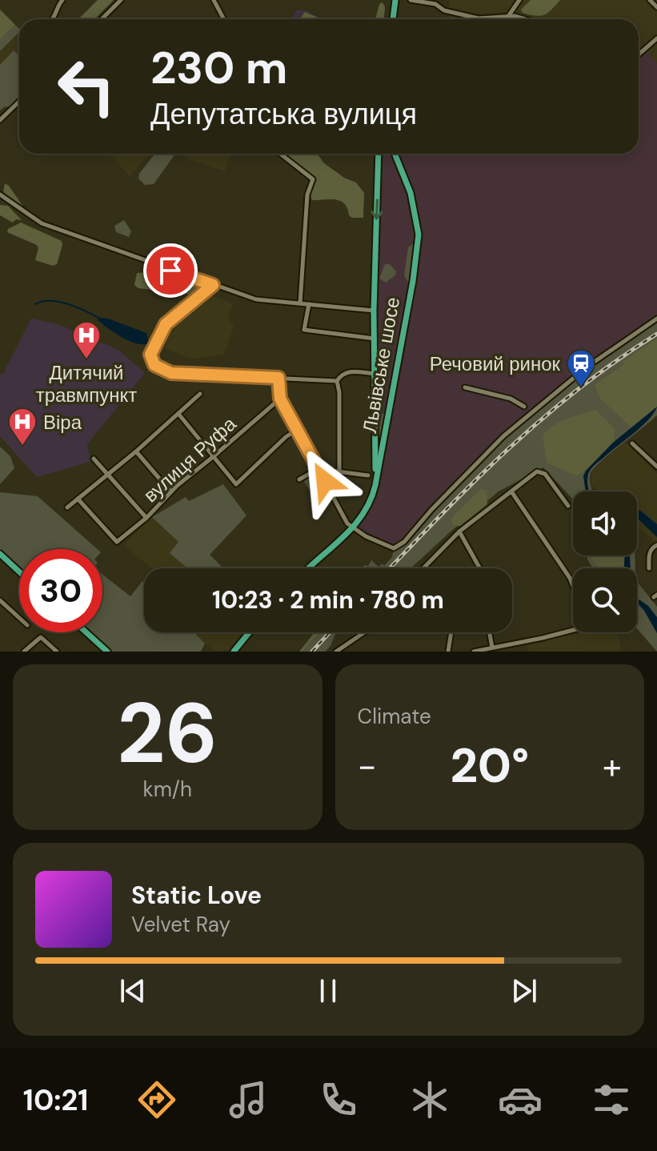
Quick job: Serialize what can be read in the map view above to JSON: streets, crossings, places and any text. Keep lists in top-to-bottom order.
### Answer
{
  "streets": {
    "main road": ["Львівське шосе"],
    "street": ["вулиця Руфа"]
  },
  "places": {
    "hospital": ["Дитячий травмпункт", "Віра"],
    "station": ["Речовий ринок"]
  },
  "page": {
    "turn": ["230 m", "Депутатська вулиця"],
    "limit": "30",
    "trip": "10:23 · 2 min · 780 m",
    "tile": [
      ["26", "km/h"],
      "Climate"
    ],
    "heat": ["−", "20°", "+"],
    "song": ["Static Love", "Velvet Ray"],
    "tabs": "10:21"
  }
}
